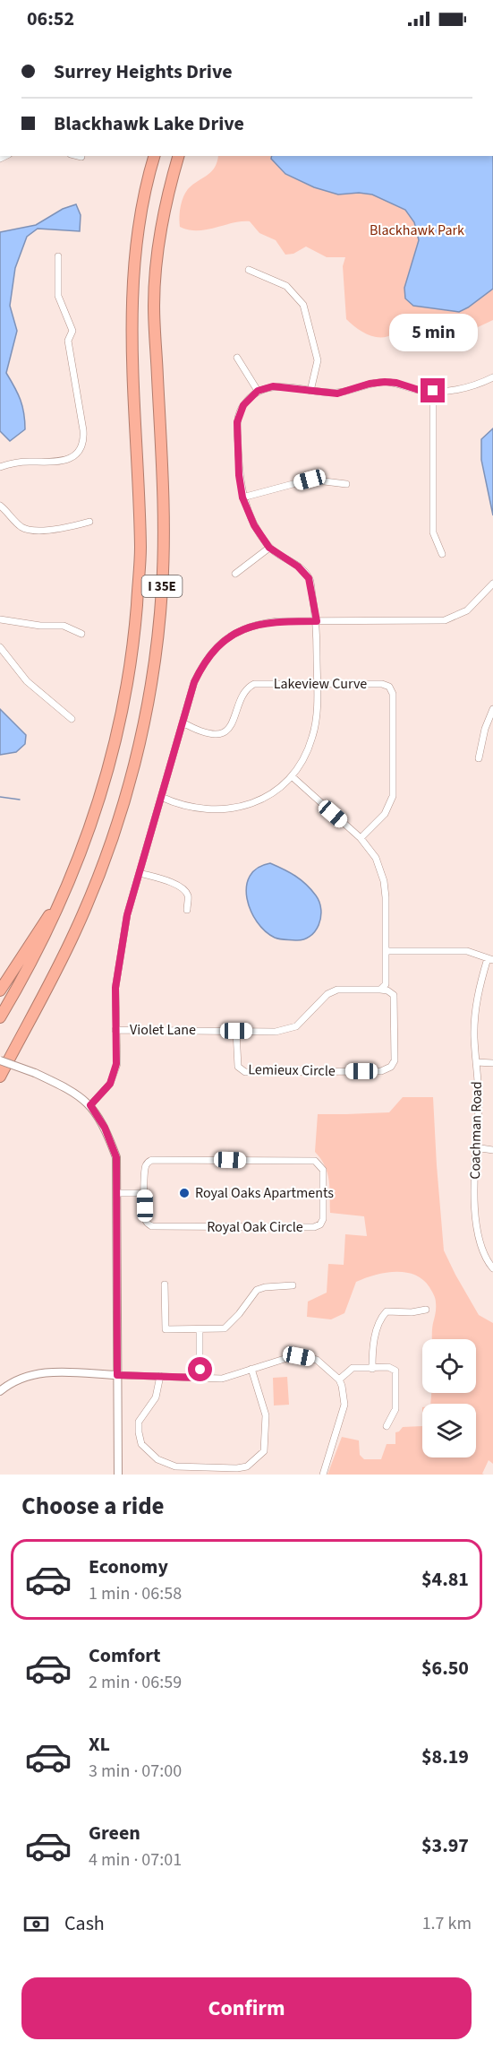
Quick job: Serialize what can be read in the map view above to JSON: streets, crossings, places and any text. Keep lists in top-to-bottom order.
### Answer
{
  "streets": {
    "highway": ["I 35E"],
    "street": [
      "Lakeview Curve",
      "Violet Lane",
      "Lemieux Circle",
      "Coachman Road",
      "Royal Oak Circle"
    ]
  },
  "crossings": [
    ["Violet Lane", "Lemieux Circle"]
  ],
  "parks": ["Blackhawk Park"],
  "places": ["Royal Oaks Apartments"],
  "page": {
    "status": "06:52",
    "banner": ["Surrey Heights Drive", "Blackhawk Lake Drive"],
    "bubble": "5 min",
    "heading": "Choose a ride",
    "list": [
      {
        "name": "Economy",
        "note": "1 min · 06:58",
        "value": "$4.81"
      },
      {
        "name": "Comfort",
        "note": "2 min · 06:59",
        "value": "$6.50"
      },
      {
        "name": "XL",
        "note": "3 min · 07:00",
        "value": "$8.19"
      },
      {
        "name": "Green",
        "note": "4 min · 07:01",
        "value": "$3.97"
      }
    ],
    "pay": ["Cash", "1.7 km"],
    "buttons": "Confirm"
  }
}
